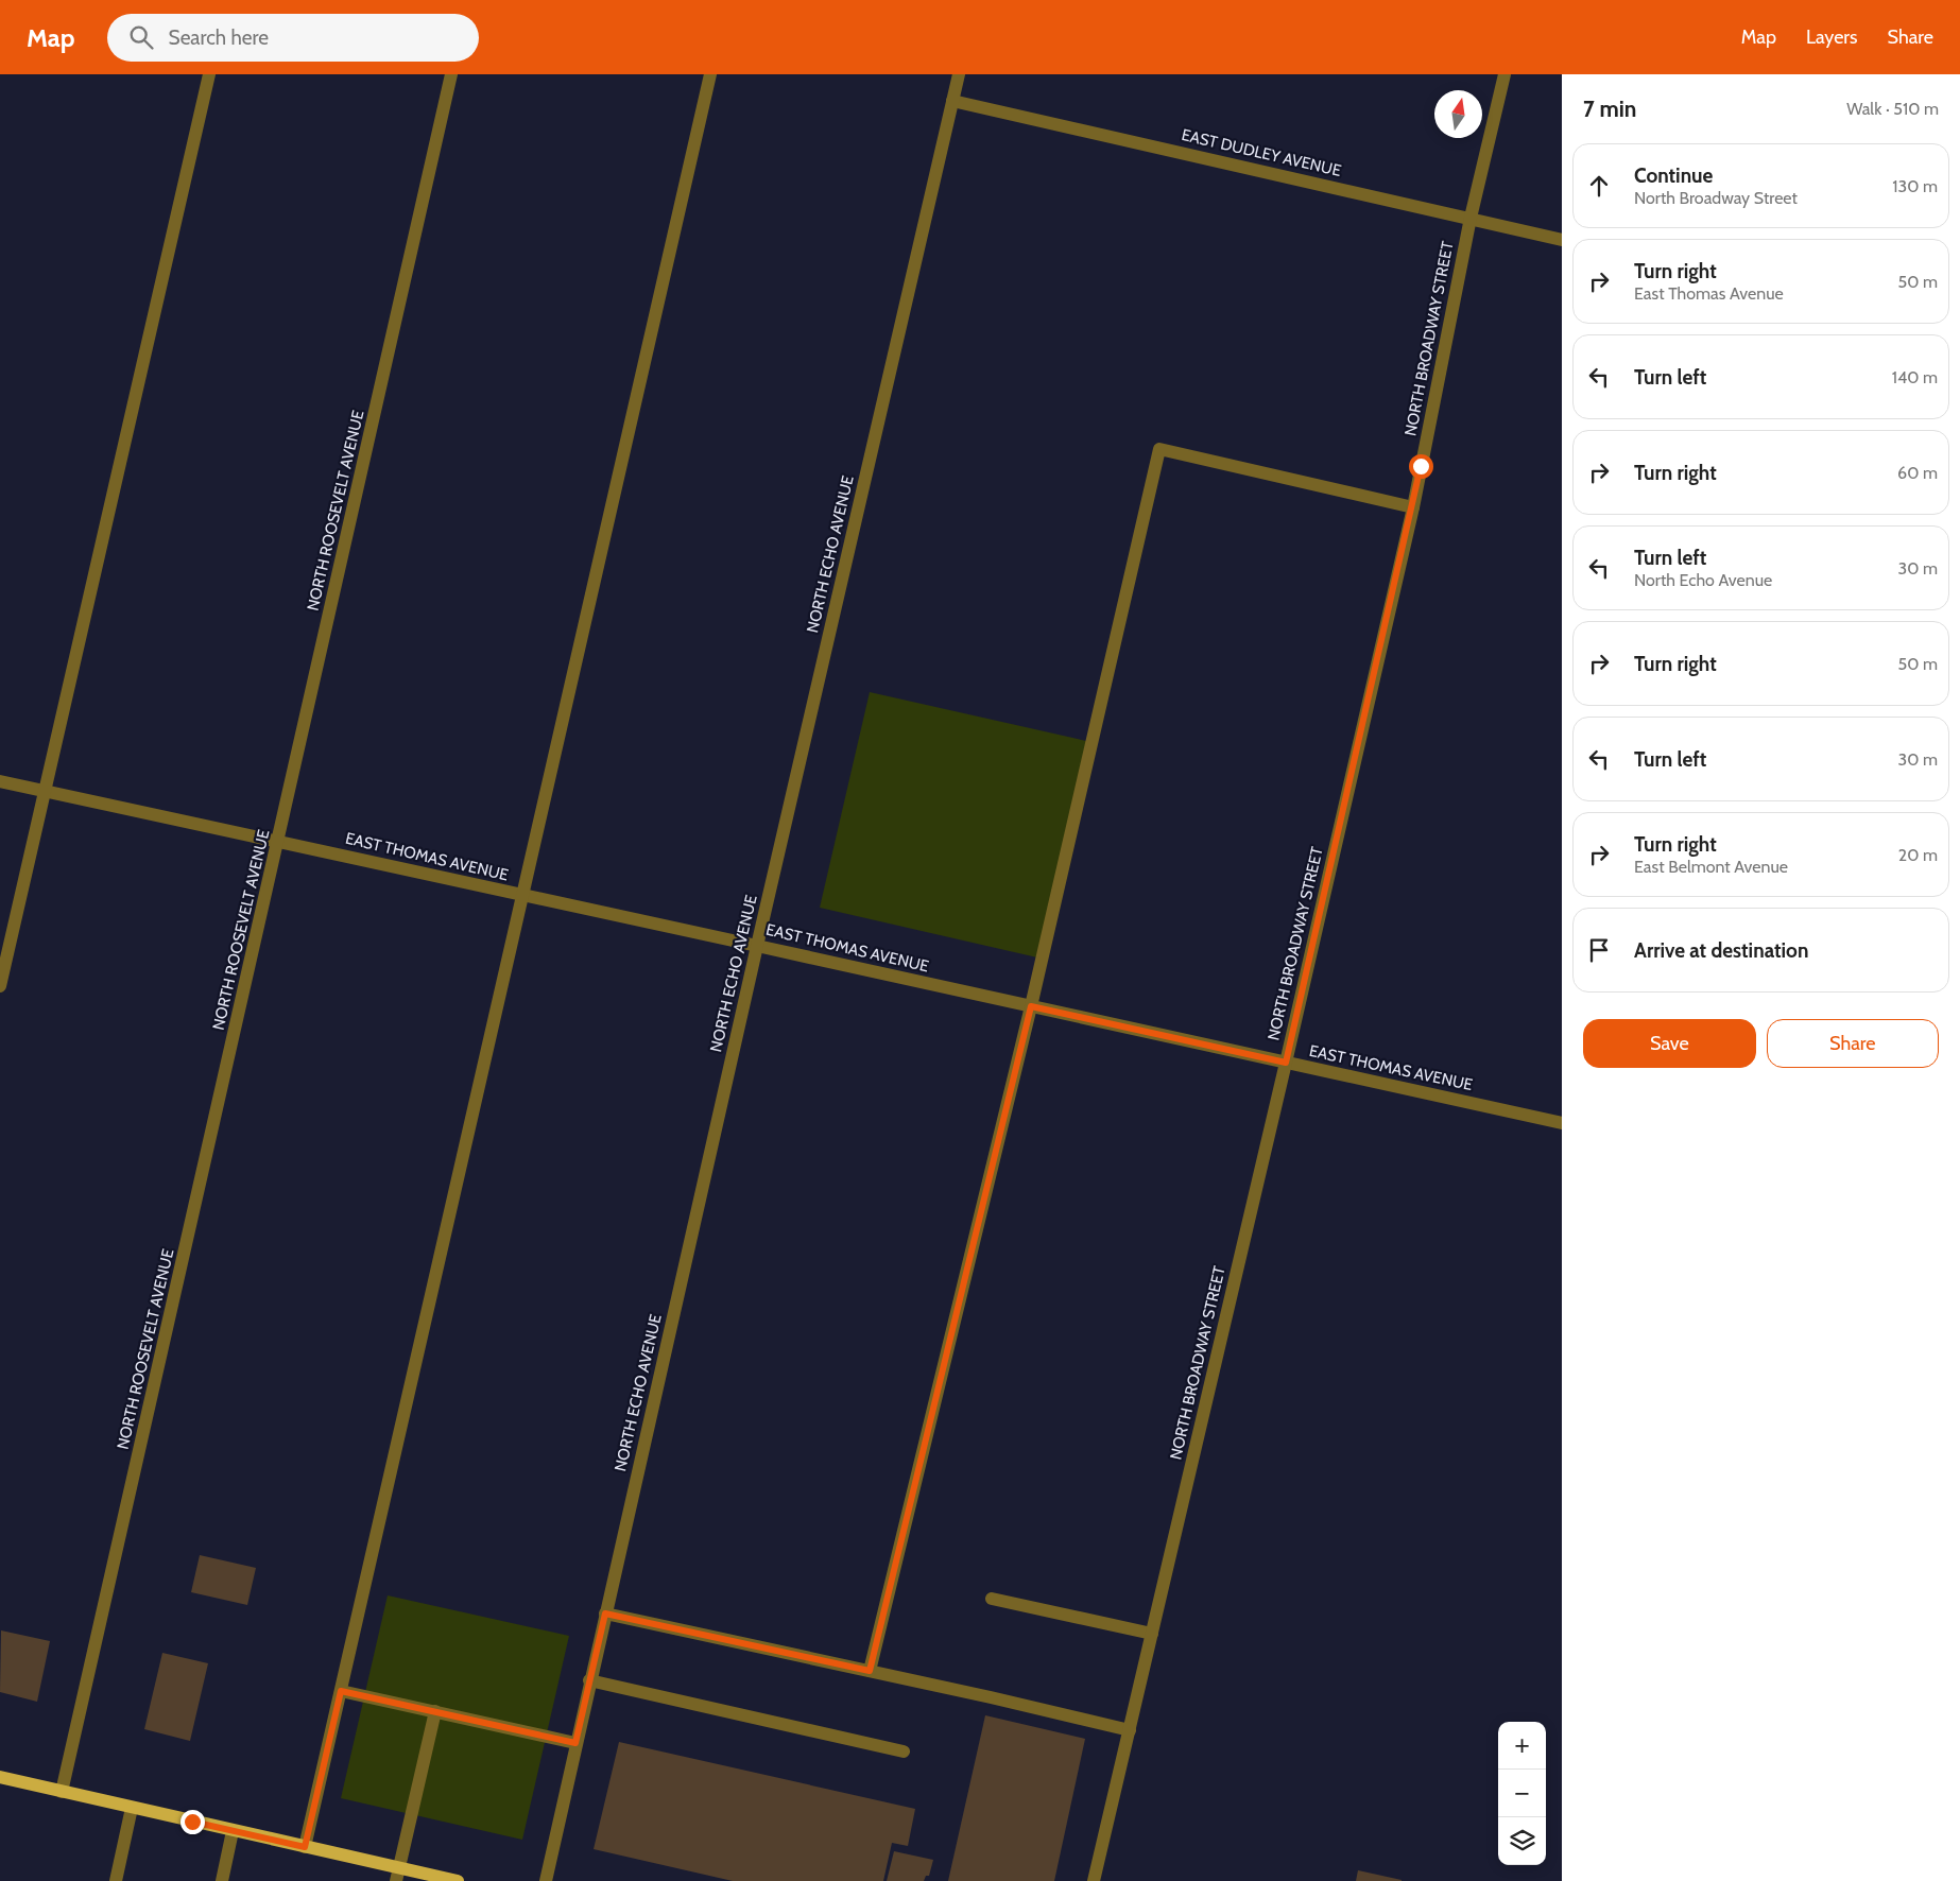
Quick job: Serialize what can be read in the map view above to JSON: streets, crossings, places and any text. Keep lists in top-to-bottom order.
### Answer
{
  "streets": {
    "street": [
      "EAST DUDLEY AVENUE",
      "NORTH BROADWAY STREET",
      "NORTH ROOSEVELT AVENUE",
      "NORTH ECHO AVENUE",
      "EAST THOMAS AVENUE"
    ]
  },
  "crossings": [
    ["EAST DUDLEY AVENUE", "NORTH BROADWAY STREET"],
    ["EAST DUDLEY AVENUE", "NORTH ECHO AVENUE"],
    ["NORTH BROADWAY STREET", "EAST THOMAS AVENUE"],
    ["NORTH ROOSEVELT AVENUE", "EAST THOMAS AVENUE"],
    ["NORTH ECHO AVENUE", "EAST THOMAS AVENUE"]
  ],
  "north": "top",
  "page": {
    "header": "Map",
    "search": "Search here",
    "nav": ["Map", "Layers", "Share"],
    "heading": ["7 min", "Walk · 510 m"],
    "list": [
      ["Continue", "North Broadway Street", "130 m"],
      ["Turn right", "East Thomas Avenue", "50 m"],
      ["Turn left", "140 m"],
      ["Turn right", "60 m"],
      ["Turn left", "North Echo Avenue", "30 m"],
      ["Turn right", "50 m"],
      ["Turn left", "30 m"],
      ["Turn right", "East Belmont Avenue", "20 m"],
      "Arrive at destination"
    ],
    "buttons": ["Save", "Share"],
    "map_buttons": ["+", "−"]
  }
}
